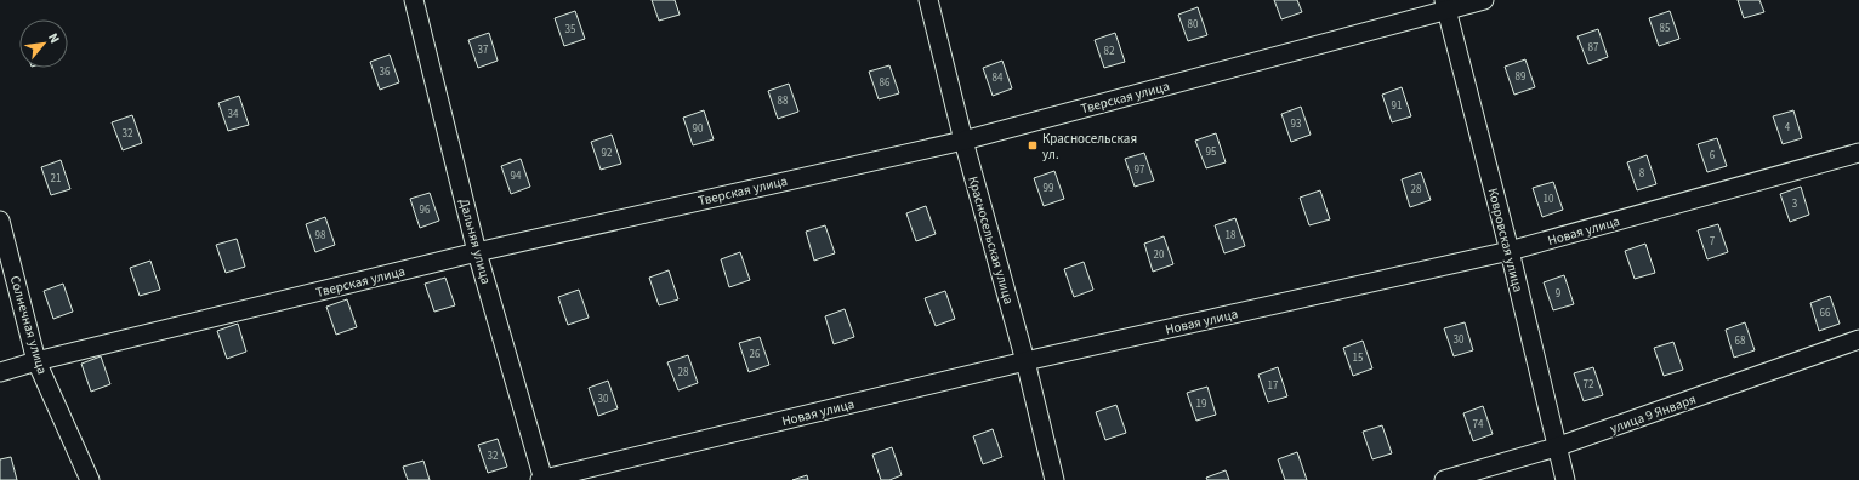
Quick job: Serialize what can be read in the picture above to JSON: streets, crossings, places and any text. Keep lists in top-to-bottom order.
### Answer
{
  "streets": {
    "street": [
      "Тверская улица",
      "Новая улица",
      "Красносельская улица",
      "Ковровская улица",
      "Дальняя улица",
      "Солнечная улица",
      "улица 9 Января"
    ]
  },
  "crossings": [
    ["Тверская улица", "Красносельская улица"],
    ["Тверская улица", "Ковровская улица"],
    ["Тверская улица", "Дальняя улица"],
    ["Тверская улица", "Солнечная улица"],
    ["Новая улица", "Красносельская улица"],
    ["Новая улица", "Ковровская улица"],
    ["Новая улица", "Дальняя улица"],
    ["Ковровская улица", "улица 9 Января"]
  ],
  "places": {
    "transit": ["Красносельская ул."]
  },
  "house_numbers": [
    "80",
    "85",
    "35",
    "87",
    "37",
    "82",
    "36",
    "89",
    "84",
    "86",
    "88",
    "91",
    "34",
    "93",
    "4",
    "90",
    "32",
    "95",
    "92",
    "6",
    "97",
    "8",
    "94",
    "21",
    "99",
    "28",
    "10",
    "3",
    "96",
    "98",
    "18",
    "7",
    "20",
    "9",
    "66",
    "30",
    "68",
    "26",
    "15",
    "28",
    "72",
    "17",
    "30",
    "19",
    "74",
    "32"
  ],
  "north": "top right"
}
